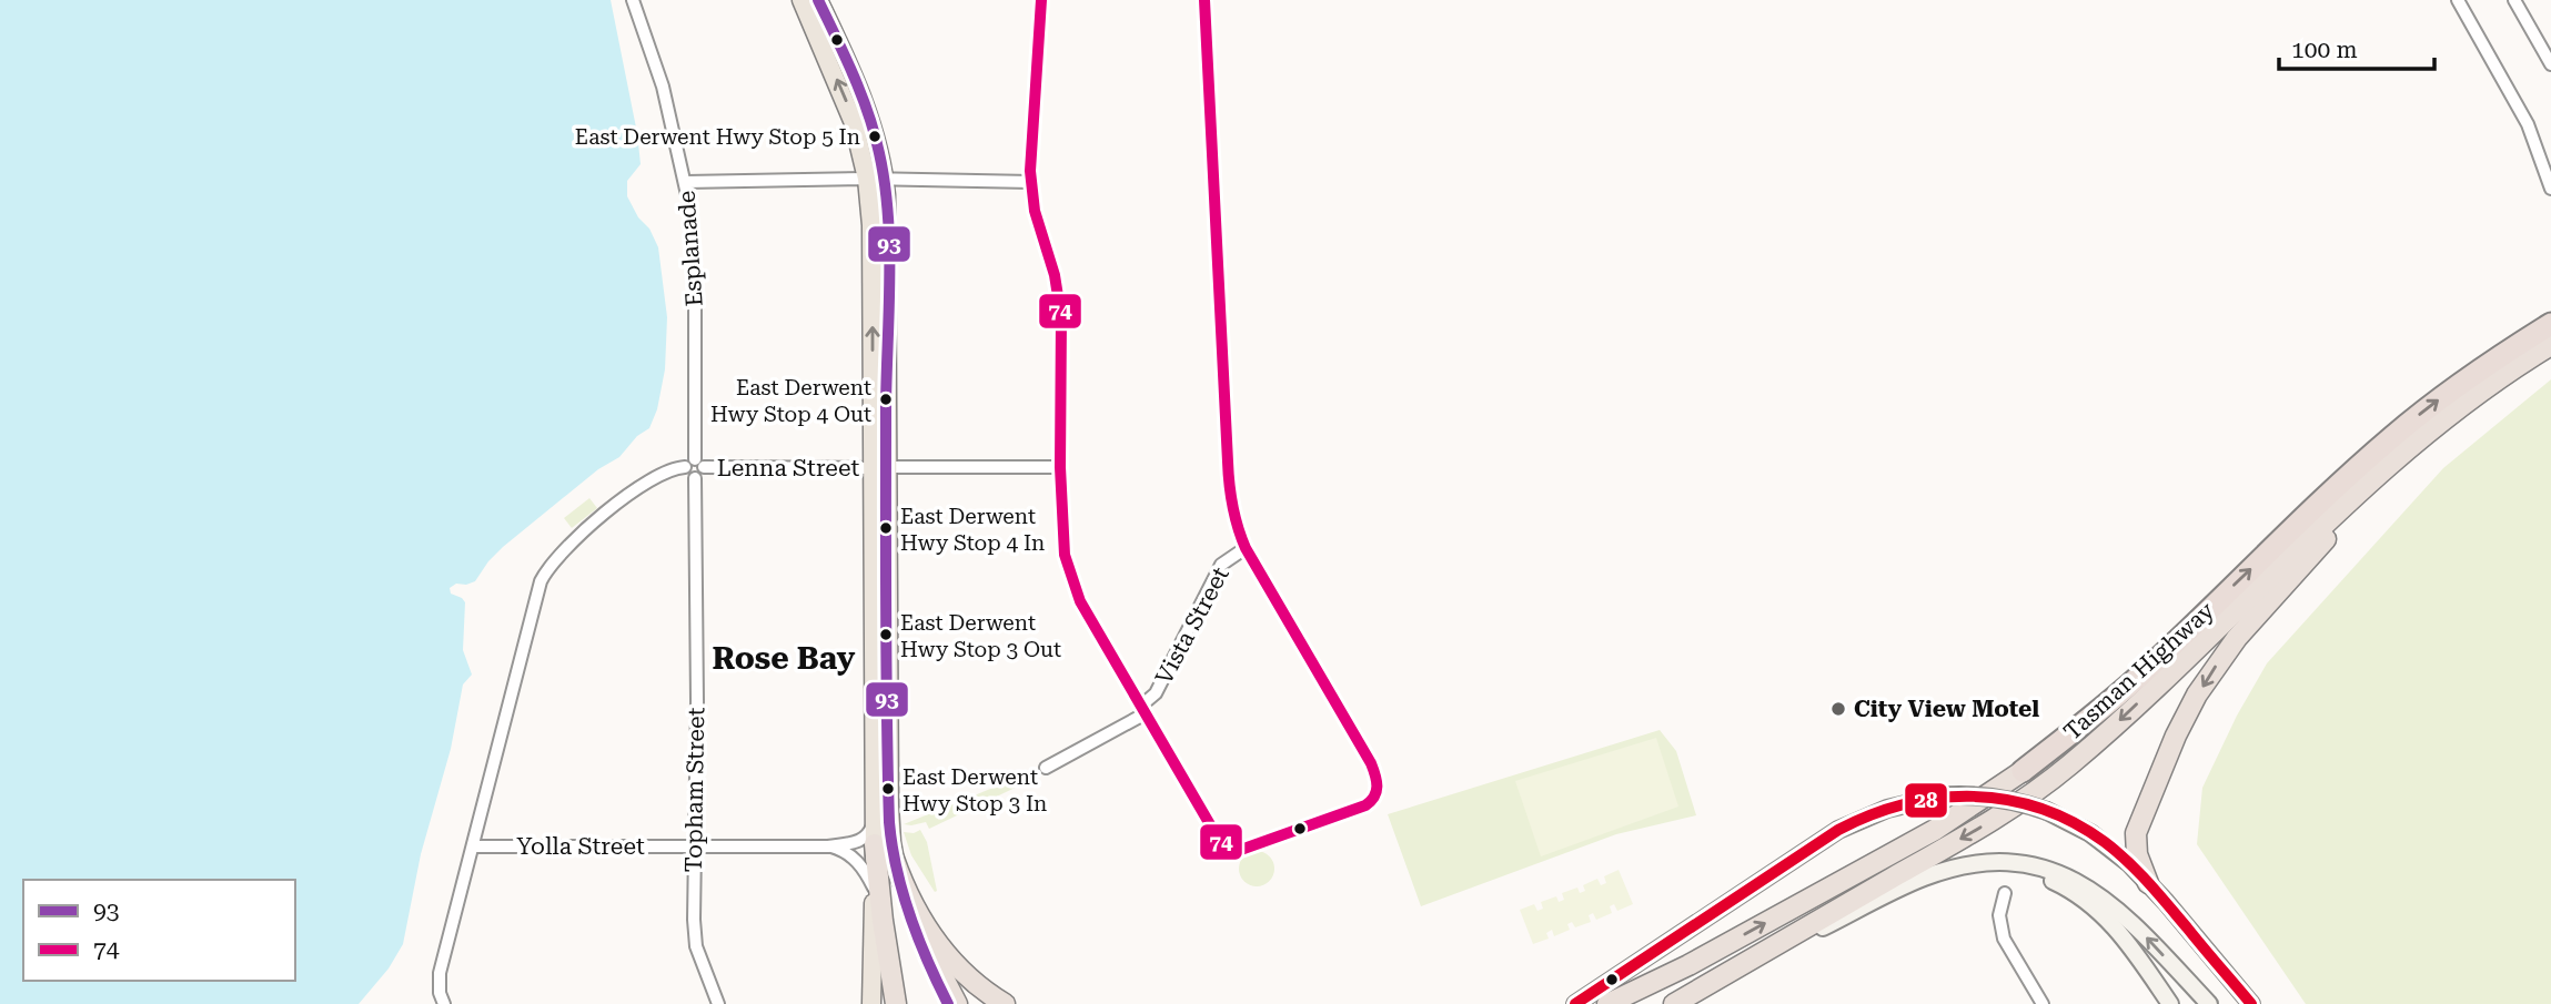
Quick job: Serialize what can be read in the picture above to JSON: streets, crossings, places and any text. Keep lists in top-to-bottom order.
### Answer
{
  "streets": {
    "highway": ["Tasman Highway"],
    "street": [
      "Esplanade",
      "Lenna Street",
      "Vista Street",
      "Topham Street",
      "Yolla Street"
    ]
  },
  "crossings": [
    ["Esplanade", "Lenna Street"],
    ["Esplanade", "Topham Street"],
    ["Lenna Street", "Topham Street"],
    ["Topham Street", "Yolla Street"]
  ],
  "districts": ["Rose Bay"],
  "places": [
    "East Derwent Hwy Stop 5 In",
    "East Derwent Hwy Stop 4 Out",
    "East Derwent Hwy Stop 4 In",
    "East Derwent Hwy Stop 3 Out",
    "City View Motel",
    "East Derwent Hwy Stop 3 In"
  ],
  "lines": ["transit line 93", "transit line 74", "transit line 28"],
  "legend": ["93", "74"],
  "scale_bar": "100 m"
}
